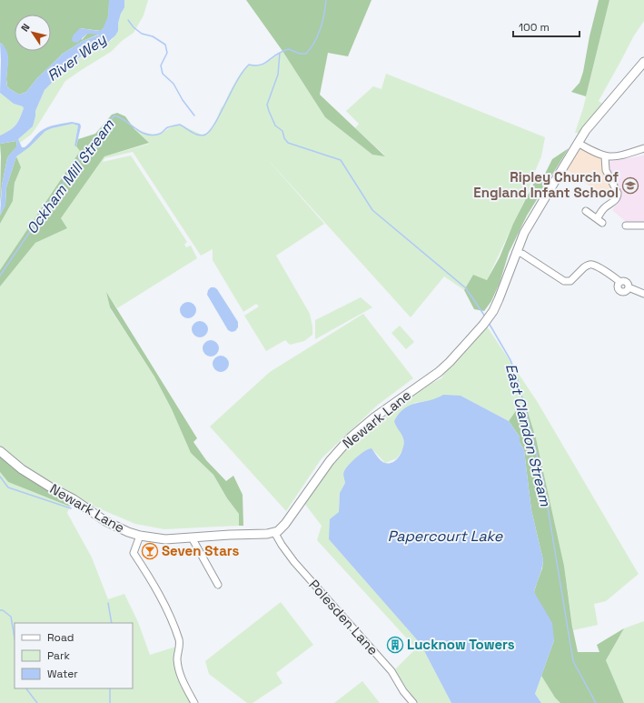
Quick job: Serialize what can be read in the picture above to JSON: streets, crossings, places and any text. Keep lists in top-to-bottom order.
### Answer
{
  "streets": {
    "main road": ["Newark Lane"],
    "street": ["Polesden Lane"]
  },
  "crossings": [
    ["Newark Lane", "Polesden Lane"]
  ],
  "water": [
    "River Wey",
    "Ockham Mill Stream",
    "East Clandon Stream",
    "Papercourt Lake"
  ],
  "places": {
    "school or university": ["Ripley Church of England Infant School"],
    "bar": ["Seven Stars"],
    "building": ["Lucknow Towers"]
  },
  "legend": ["Road", "Park", "Water"],
  "scale_bar": "100 m",
  "north": "top left"
}
